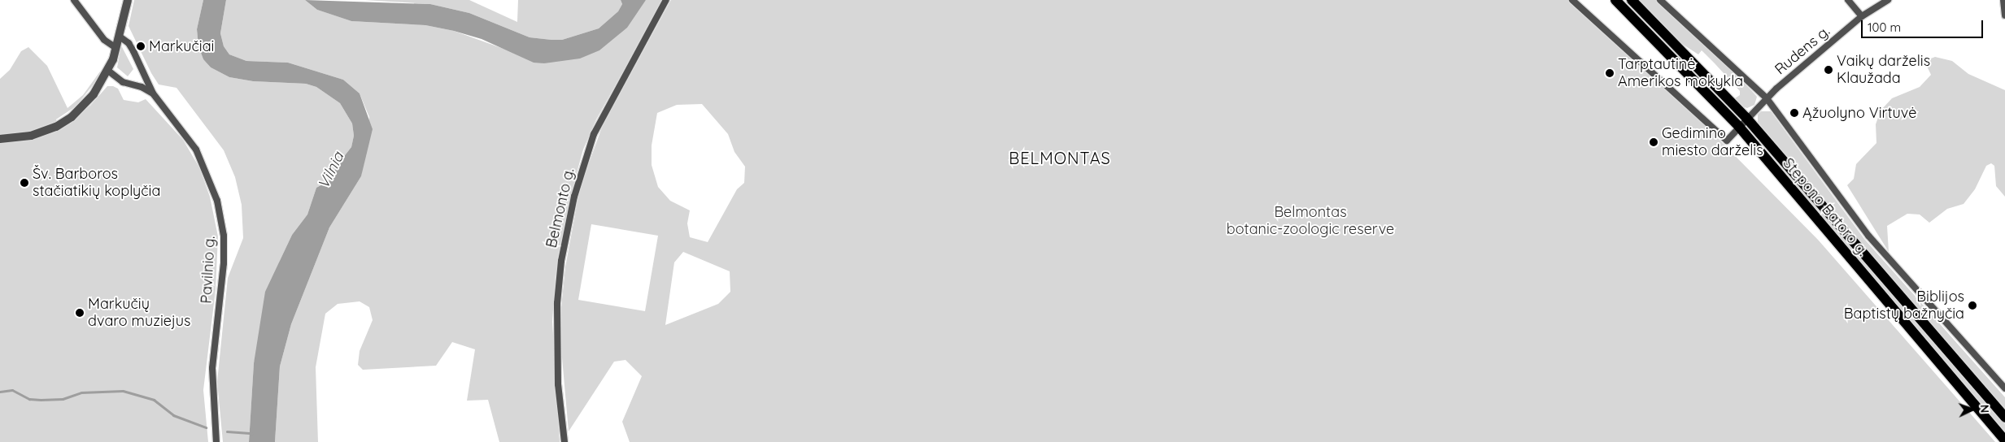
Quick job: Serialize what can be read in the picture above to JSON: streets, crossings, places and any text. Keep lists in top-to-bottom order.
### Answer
{
  "streets": {
    "main road": ["Stepono Batoro g."],
    "street": ["Rudens g.", "Belmonto g.", "Pavilnio g."]
  },
  "crossings": [
    ["Rudens g.", "Stepono Batoro g."]
  ],
  "districts": ["BELMONTAS"],
  "water": ["Vilnia"],
  "parks": ["Belmontas botanic-zoologic reserve"],
  "places": [
    "Markučiai",
    "Vaikų darželis Klaužada",
    "Tarptautinė Amerikos mokykla",
    "Ąžuolyno Virtuvė",
    "Gedimino miesto darželis",
    "Šv. Barboros stačiatikių koplyčia",
    "Biblijos Baptistų bažnyčia",
    "Markučių dvaro muziejus"
  ],
  "scale_bar": "100 m",
  "north": "right"
}
